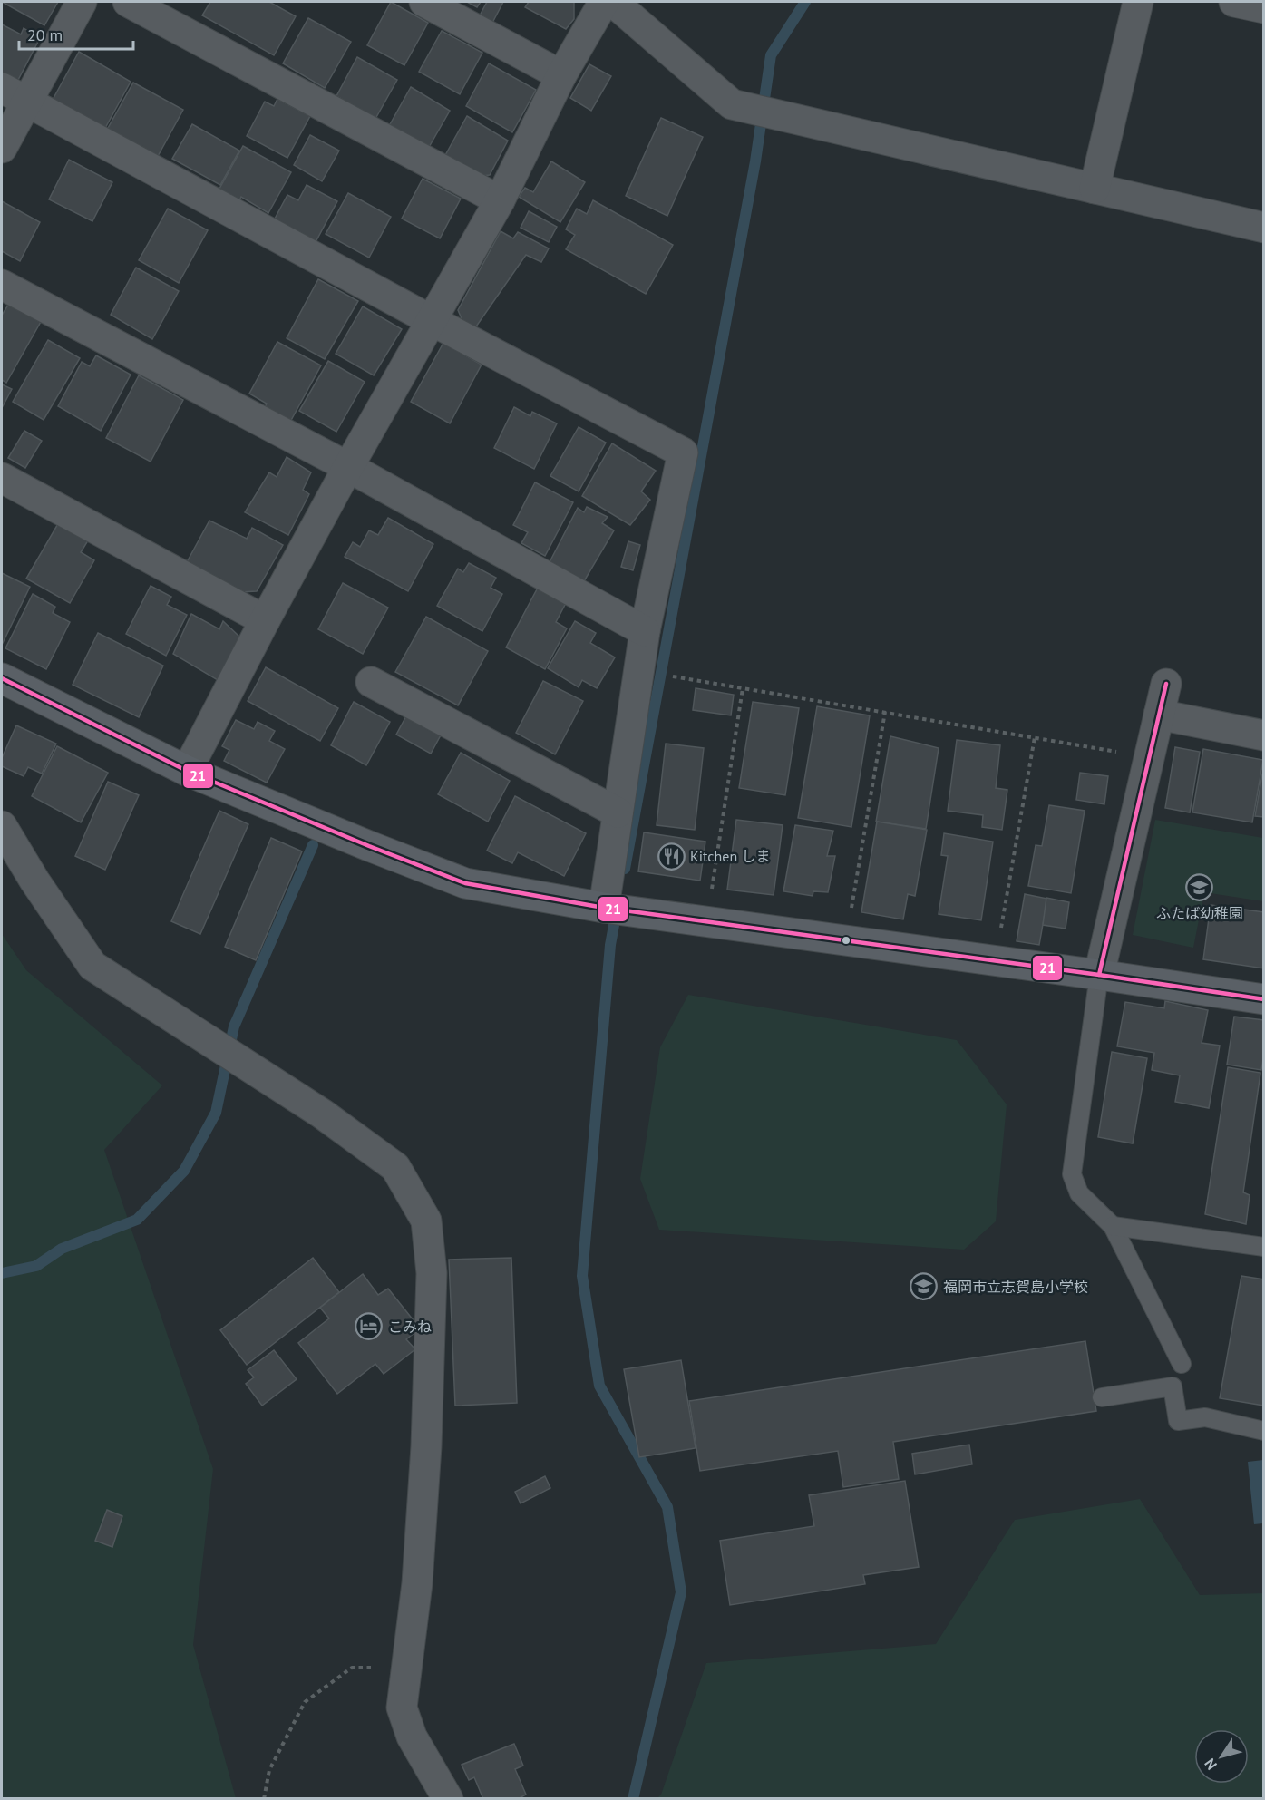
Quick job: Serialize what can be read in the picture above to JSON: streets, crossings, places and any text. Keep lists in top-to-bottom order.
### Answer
{
  "places": {
    "restaurant": ["Kitchen しま"],
    "school or university": ["ふたば幼稚園", "福岡市立志賀島小学校"],
    "hotel": ["こみね"]
  },
  "lines": ["transit line 21"],
  "scale_bar": "20 m",
  "north": "bottom left"
}
